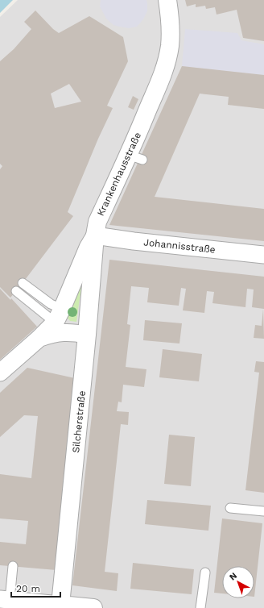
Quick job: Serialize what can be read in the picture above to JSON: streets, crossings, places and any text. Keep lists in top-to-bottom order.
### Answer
{
  "streets": {
    "street": ["Krankenhausstraße", "Johannisstraße", "Silcherstraße"]
  },
  "crossings": [
    ["Krankenhausstraße", "Johannisstraße"],
    ["Krankenhausstraße", "Silcherstraße"],
    ["Johannisstraße", "Silcherstraße"]
  ],
  "scale_bar": "20 m",
  "north": "top left"
}
